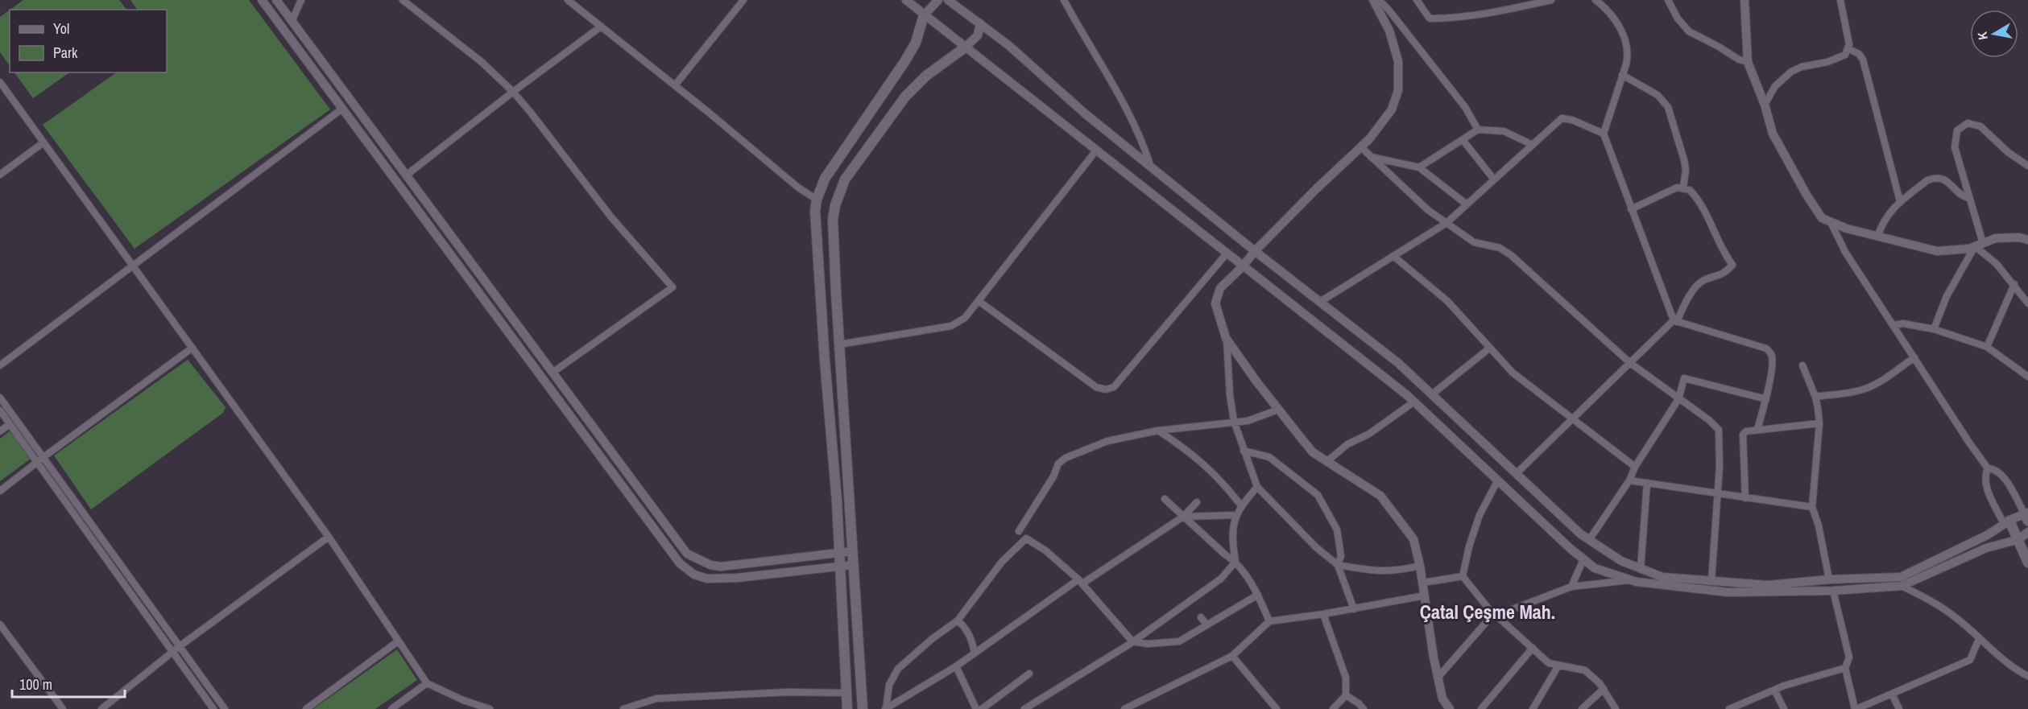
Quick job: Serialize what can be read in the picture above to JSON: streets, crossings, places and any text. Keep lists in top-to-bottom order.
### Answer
{
  "districts": ["Çatal Çeşme Mah."],
  "legend": ["Yol", "Park"],
  "scale_bar": "100 m",
  "north": "left"
}
